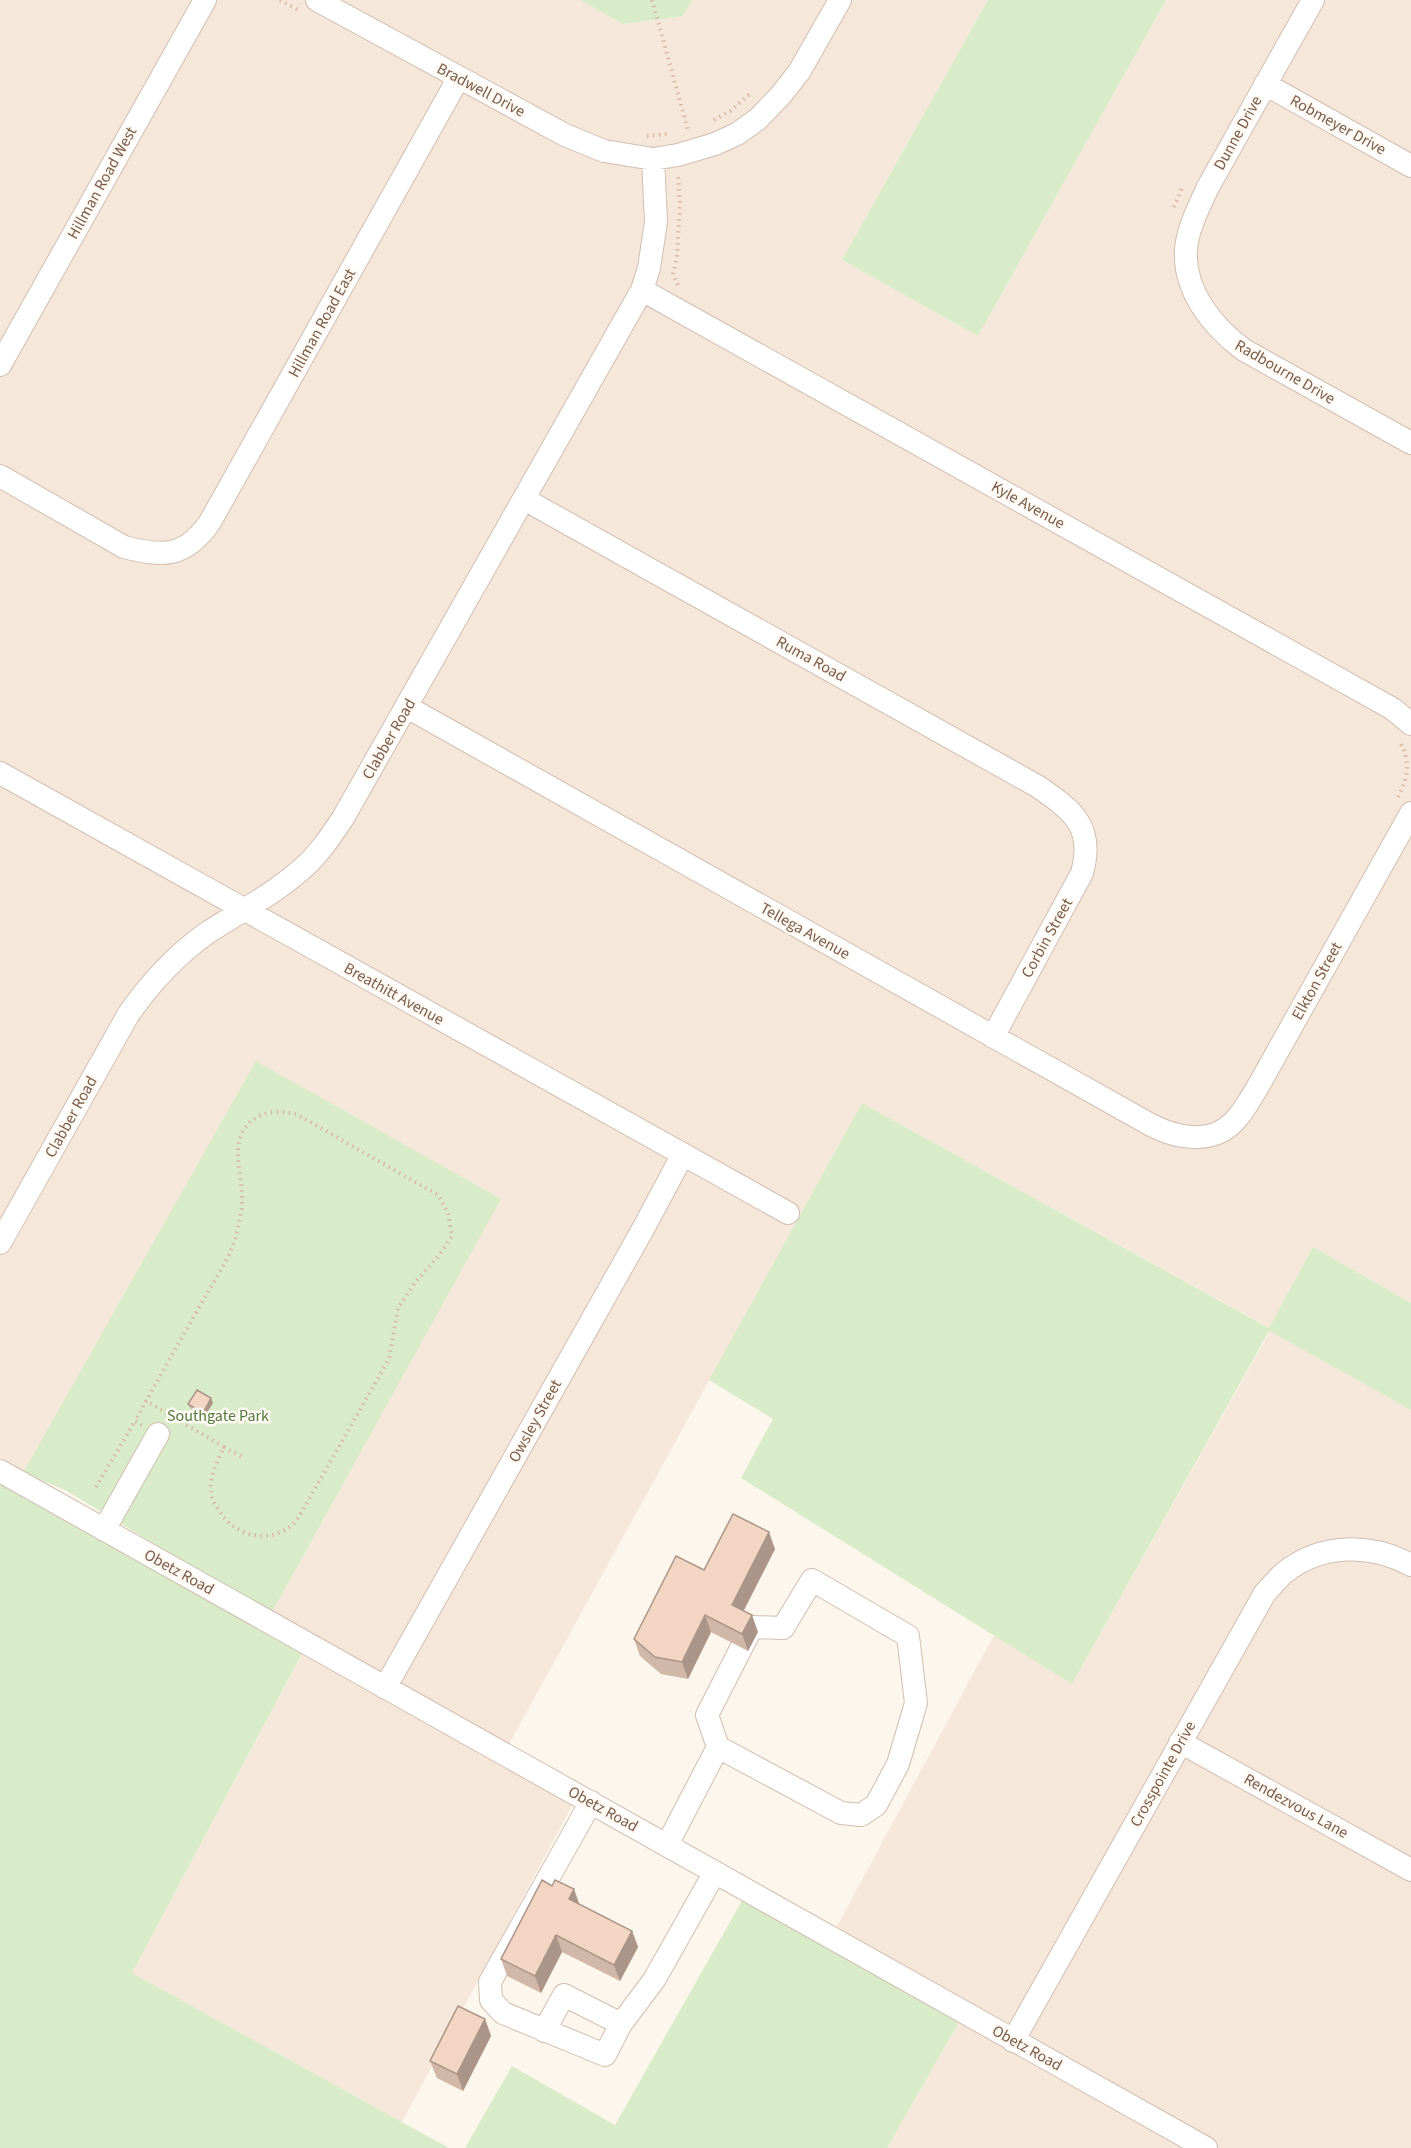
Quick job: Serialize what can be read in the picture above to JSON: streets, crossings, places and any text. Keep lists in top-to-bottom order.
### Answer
{
  "streets": {
    "street": [
      "Bradwell Drive",
      "Robmeyer Drive",
      "Dunne Drive",
      "Hillman Road West",
      "Hillman Road East",
      "Radbourne Drive",
      "Kyle Avenue",
      "Ruma Road",
      "Clabber Road",
      "Tellega Avenue",
      "Corbin Street",
      "Elkton Street",
      "Breathitt Avenue",
      "Owsley Street",
      "Obetz Road",
      "Crosspointe Drive",
      "Rendezvous Lane"
    ]
  },
  "crossings": [
    ["Bradwell Drive", "Hillman Road East"],
    ["Bradwell Drive", "Clabber Road"],
    ["Robmeyer Drive", "Dunne Drive"],
    ["Dunne Drive", "Radbourne Drive"],
    ["Kyle Avenue", "Clabber Road"],
    ["Ruma Road", "Clabber Road"],
    ["Ruma Road", "Corbin Street"],
    ["Clabber Road", "Tellega Avenue"],
    ["Clabber Road", "Breathitt Avenue"],
    ["Tellega Avenue", "Corbin Street"],
    ["Tellega Avenue", "Elkton Street"],
    ["Breathitt Avenue", "Owsley Street"],
    ["Owsley Street", "Obetz Road"],
    ["Obetz Road", "Crosspointe Drive"],
    ["Crosspointe Drive", "Rendezvous Lane"]
  ],
  "parks": ["Southgate Park"]
}
